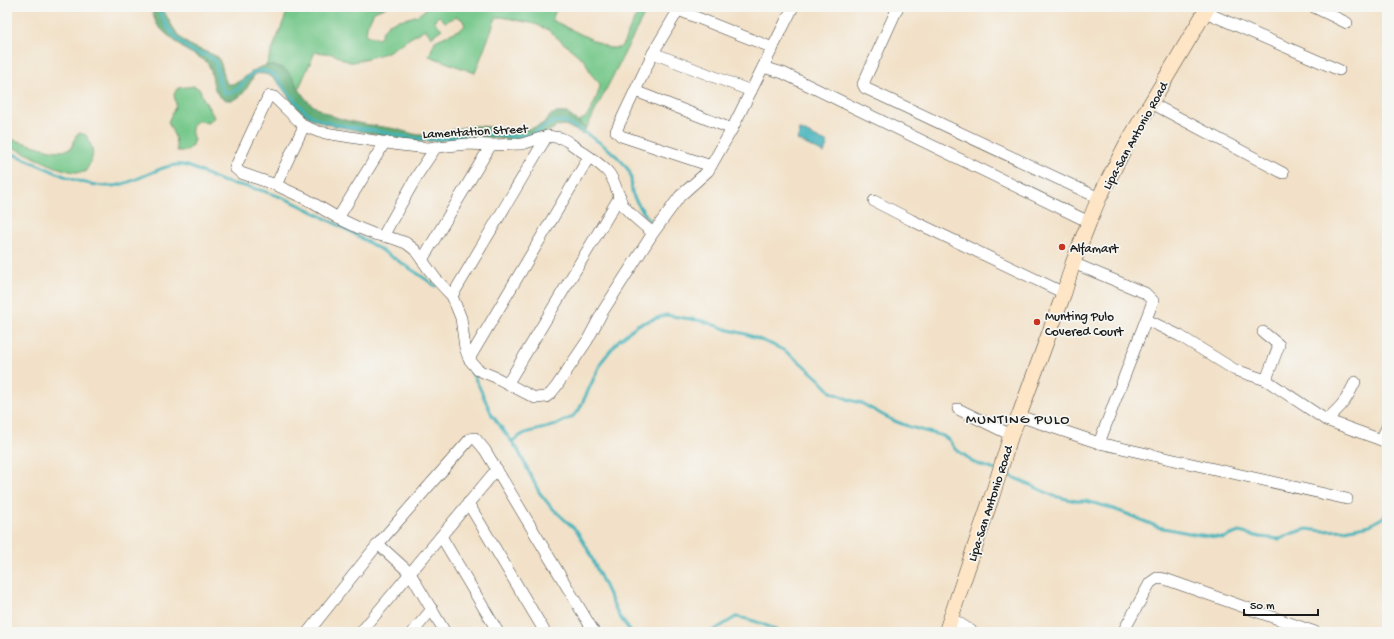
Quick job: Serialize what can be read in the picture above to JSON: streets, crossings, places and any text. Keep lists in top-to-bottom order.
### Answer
{
  "streets": {
    "main road": ["Lipa-San Antonio Road"],
    "street": ["Lamentation Street"]
  },
  "districts": ["MUNTING PULO"],
  "places": ["Alfamart", "Munting Pulo Covered Court"],
  "scale_bar": "50 m"
}
